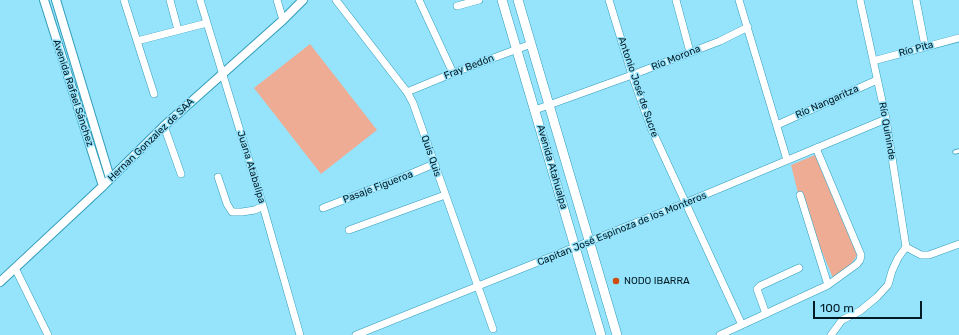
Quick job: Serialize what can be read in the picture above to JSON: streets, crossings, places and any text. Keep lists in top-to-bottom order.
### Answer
{
  "streets": {
    "main road": ["Avenida Atahualpa"],
    "street": [
      "Río Pita",
      "Río Morona",
      "Fray Bedón",
      "Antonio José de Sucre",
      "Avenida Rafael Sánchez",
      "Río Nangaritza",
      "Río Quininde",
      "Hernan Gonzalez de SAA",
      "Quis Quis",
      "Juana Atabalipa",
      "Pasaje Figueroa",
      "Capitan José Espinoza de los Monteros"
    ]
  },
  "crossings": [
    ["Río Pita", "Río Quininde"],
    ["Río Morona", "Antonio José de Sucre"],
    ["Río Morona", "Avenida Atahualpa"],
    ["Fray Bedón", "Quis Quis"],
    ["Fray Bedón", "Avenida Atahualpa"],
    ["Antonio José de Sucre", "Capitan José Espinoza de los Monteros"],
    ["Avenida Rafael Sánchez", "Hernan Gonzalez de SAA"],
    ["Río Nangaritza", "Río Quininde"],
    ["Río Quininde", "Capitan José Espinoza de los Monteros"],
    ["Hernan Gonzalez de SAA", "Juana Atabalipa"],
    ["Quis Quis", "Pasaje Figueroa"],
    ["Quis Quis", "Capitan José Espinoza de los Monteros"],
    ["Avenida Atahualpa", "Capitan José Espinoza de los Monteros"]
  ],
  "places": ["NODO IBARRA"],
  "scale_bar": "100 m"
}
